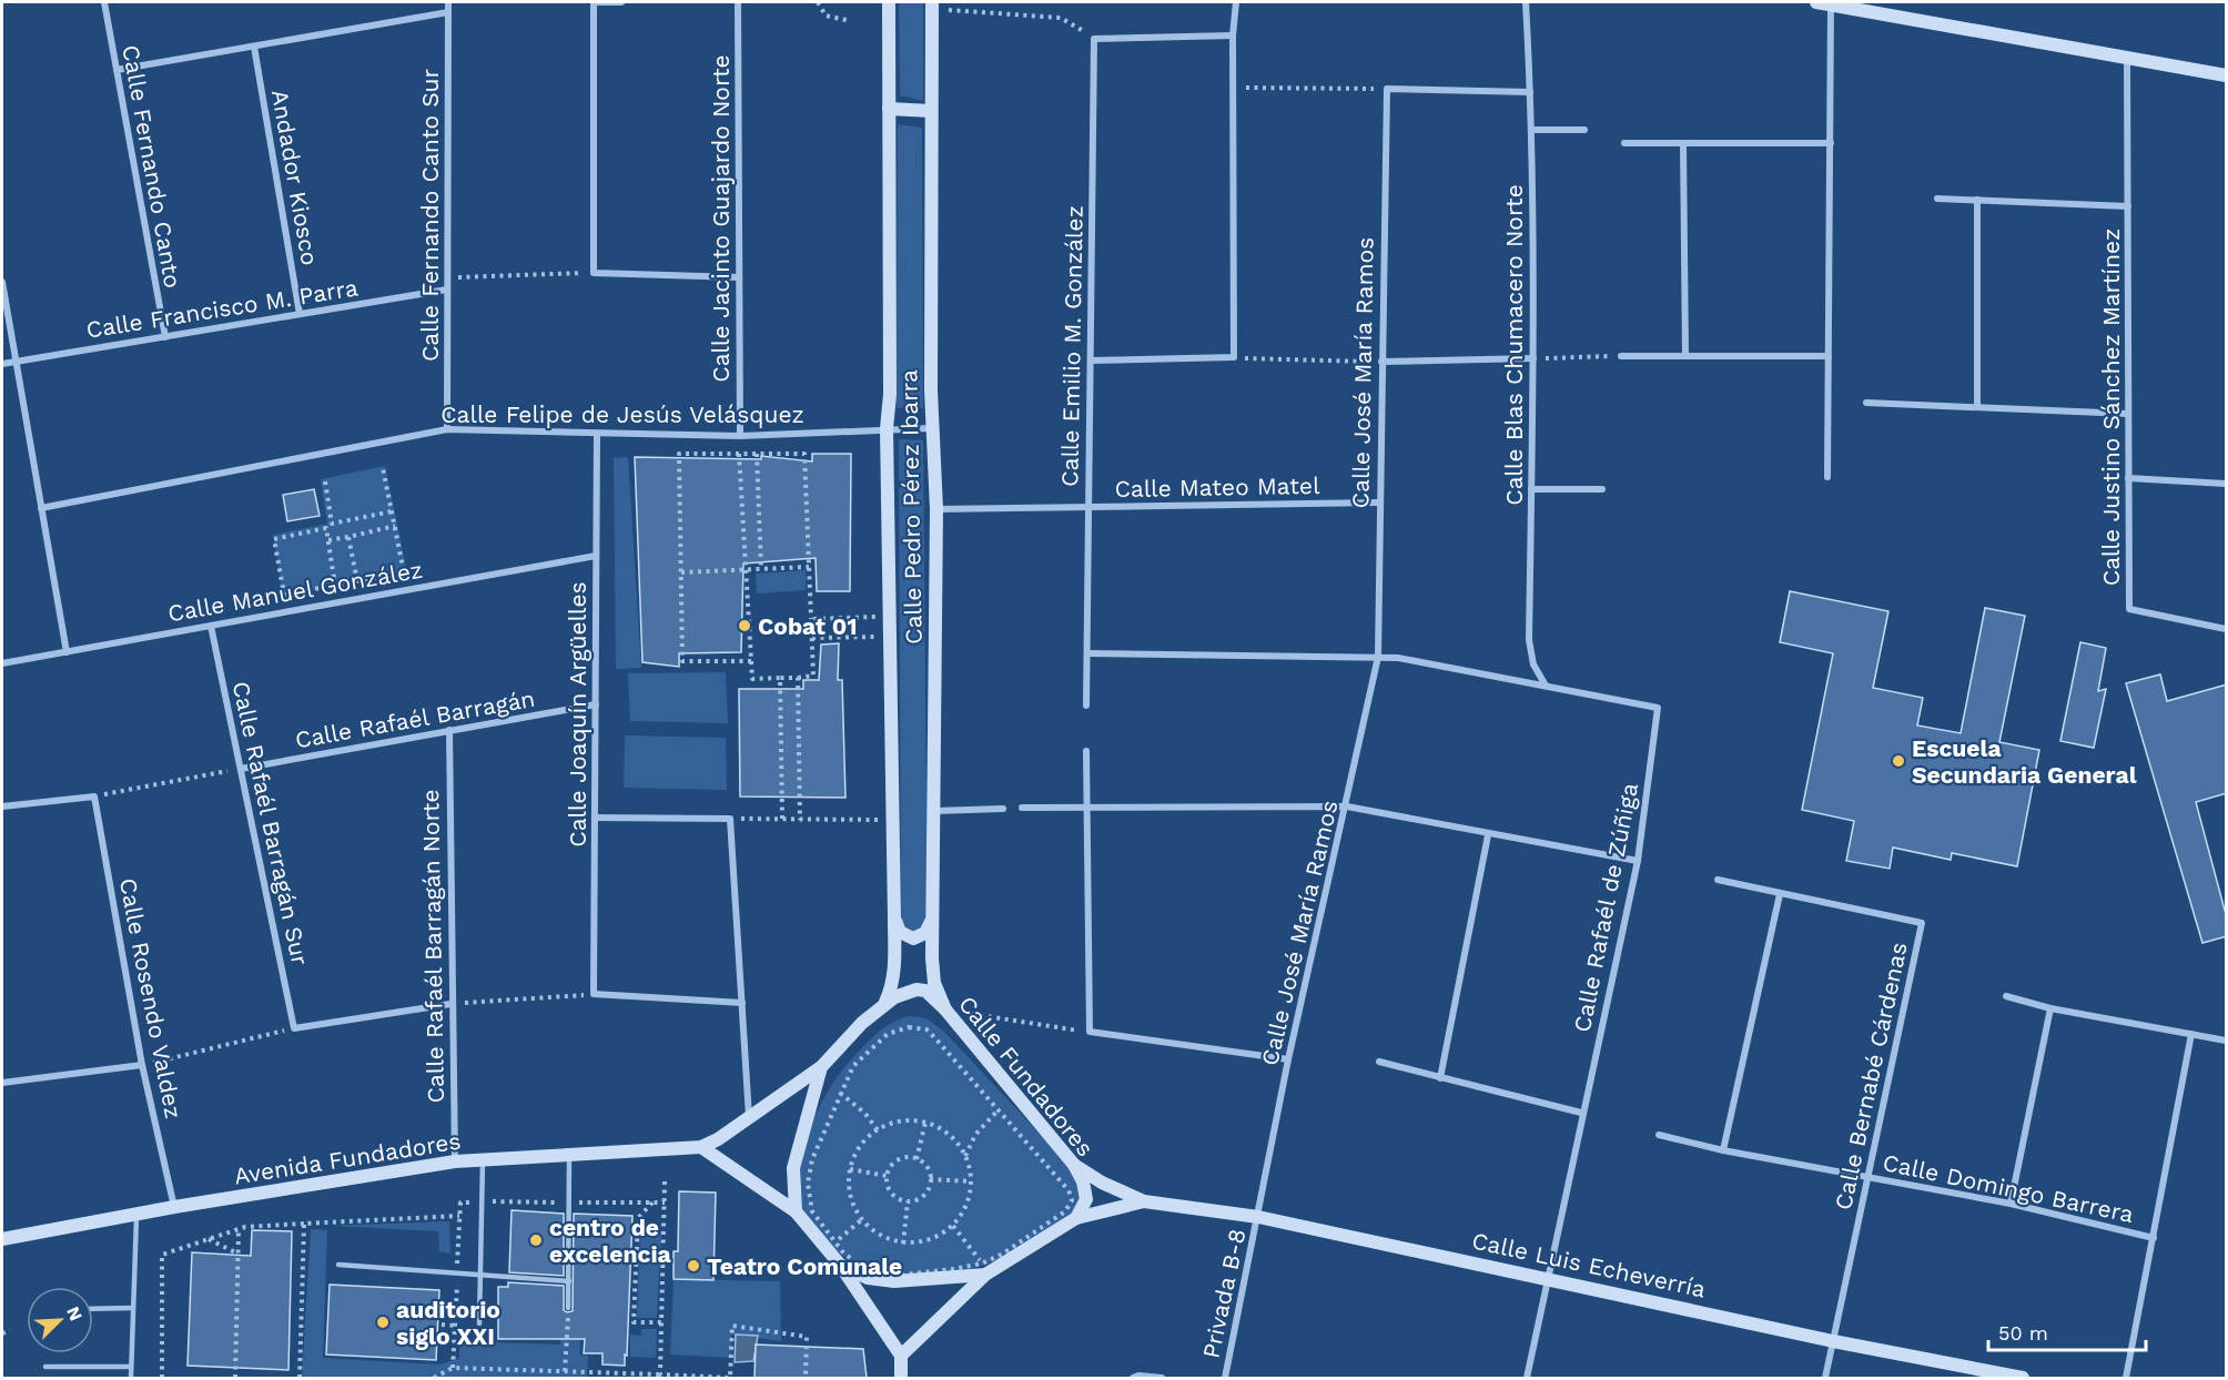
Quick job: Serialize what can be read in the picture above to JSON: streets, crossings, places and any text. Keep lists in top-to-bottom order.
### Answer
{
  "streets": {
    "main road": [
      "Calle Pedro Pérez Ibarra",
      "Calle Fundadores",
      "Avenida Fundadores",
      "Calle Luis Echeverría"
    ],
    "street": [
      "Calle Fernando Canto",
      "Andador Kiosco",
      "Calle Fernando Canto Sur",
      "Calle Jacinto Guajardo Norte",
      "Calle Francisco M. Parra",
      "Calle Blas Chumacero Norte",
      "Calle Emilio M. González",
      "Calle José María Ramos",
      "Calle Justino Sánchez Martínez",
      "Calle Felipe de Jesús Velásquez",
      "Calle Mateo Matel",
      "Calle Manuel González",
      "Calle Joaquín Argüelles",
      "Calle Rafaél Barragán",
      "Calle Rafaél Barragán Sur",
      "Calle Rafaél de Zúñiga",
      "Calle Rafaél Barragán Norte",
      "Calle Rosendo Valdez",
      "Calle Bernabé Cárdenas",
      "Calle Domingo Barrera",
      "Privada B-8"
    ]
  },
  "crossings": [
    ["Calle Fernando Canto", "Calle Francisco M. Parra"],
    ["Andador Kiosco", "Calle Francisco M. Parra"],
    ["Calle Fernando Canto Sur", "Calle Francisco M. Parra"],
    ["Calle Fernando Canto Sur", "Calle Felipe de Jesús Velásquez"],
    ["Calle Jacinto Guajardo Norte", "Calle Felipe de Jesús Velásquez"],
    ["Calle Blas Chumacero Norte", "Calle Rafaél de Zúñiga"],
    ["Calle Emilio M. González", "Calle Mateo Matel"],
    ["Calle José María Ramos", "Calle Mateo Matel"],
    ["Calle José María Ramos", "Calle Luis Echeverría"],
    ["Calle José María Ramos", "Privada B-8"],
    ["Calle Felipe de Jesús Velásquez", "Calle Pedro Pérez Ibarra"],
    ["Calle Felipe de Jesús Velásquez", "Calle Joaquín Argüelles"],
    ["Calle Mateo Matel", "Calle Pedro Pérez Ibarra"],
    ["Calle Pedro Pérez Ibarra", "Calle Fundadores"],
    ["Calle Manuel González", "Calle Joaquín Argüelles"],
    ["Calle Manuel González", "Calle Rafaél Barragán Sur"],
    ["Calle Joaquín Argüelles", "Calle Rafaél Barragán"],
    ["Calle Rafaél Barragán", "Calle Rafaél Barragán Sur"],
    ["Calle Rafaél Barragán", "Calle Rafaél Barragán Norte"],
    ["Calle Rafaél de Zúñiga", "Calle Luis Echeverría"],
    ["Calle Rafaél Barragán Norte", "Avenida Fundadores"],
    ["Calle Rosendo Valdez", "Avenida Fundadores"],
    ["Calle Fundadores", "Avenida Fundadores"],
    ["Calle Fundadores", "Calle Luis Echeverría"],
    ["Calle Bernabé Cárdenas", "Calle Domingo Barrera"],
    ["Calle Bernabé Cárdenas", "Calle Luis Echeverría"],
    ["Calle Luis Echeverría", "Privada B-8"]
  ],
  "places": [
    "Cobat 01",
    "Escuela Secundaria General",
    "centro de excelencia",
    "Teatro Comunale",
    "auditorio siglo XXI"
  ],
  "scale_bar": "50 m",
  "north": "top right"
}
